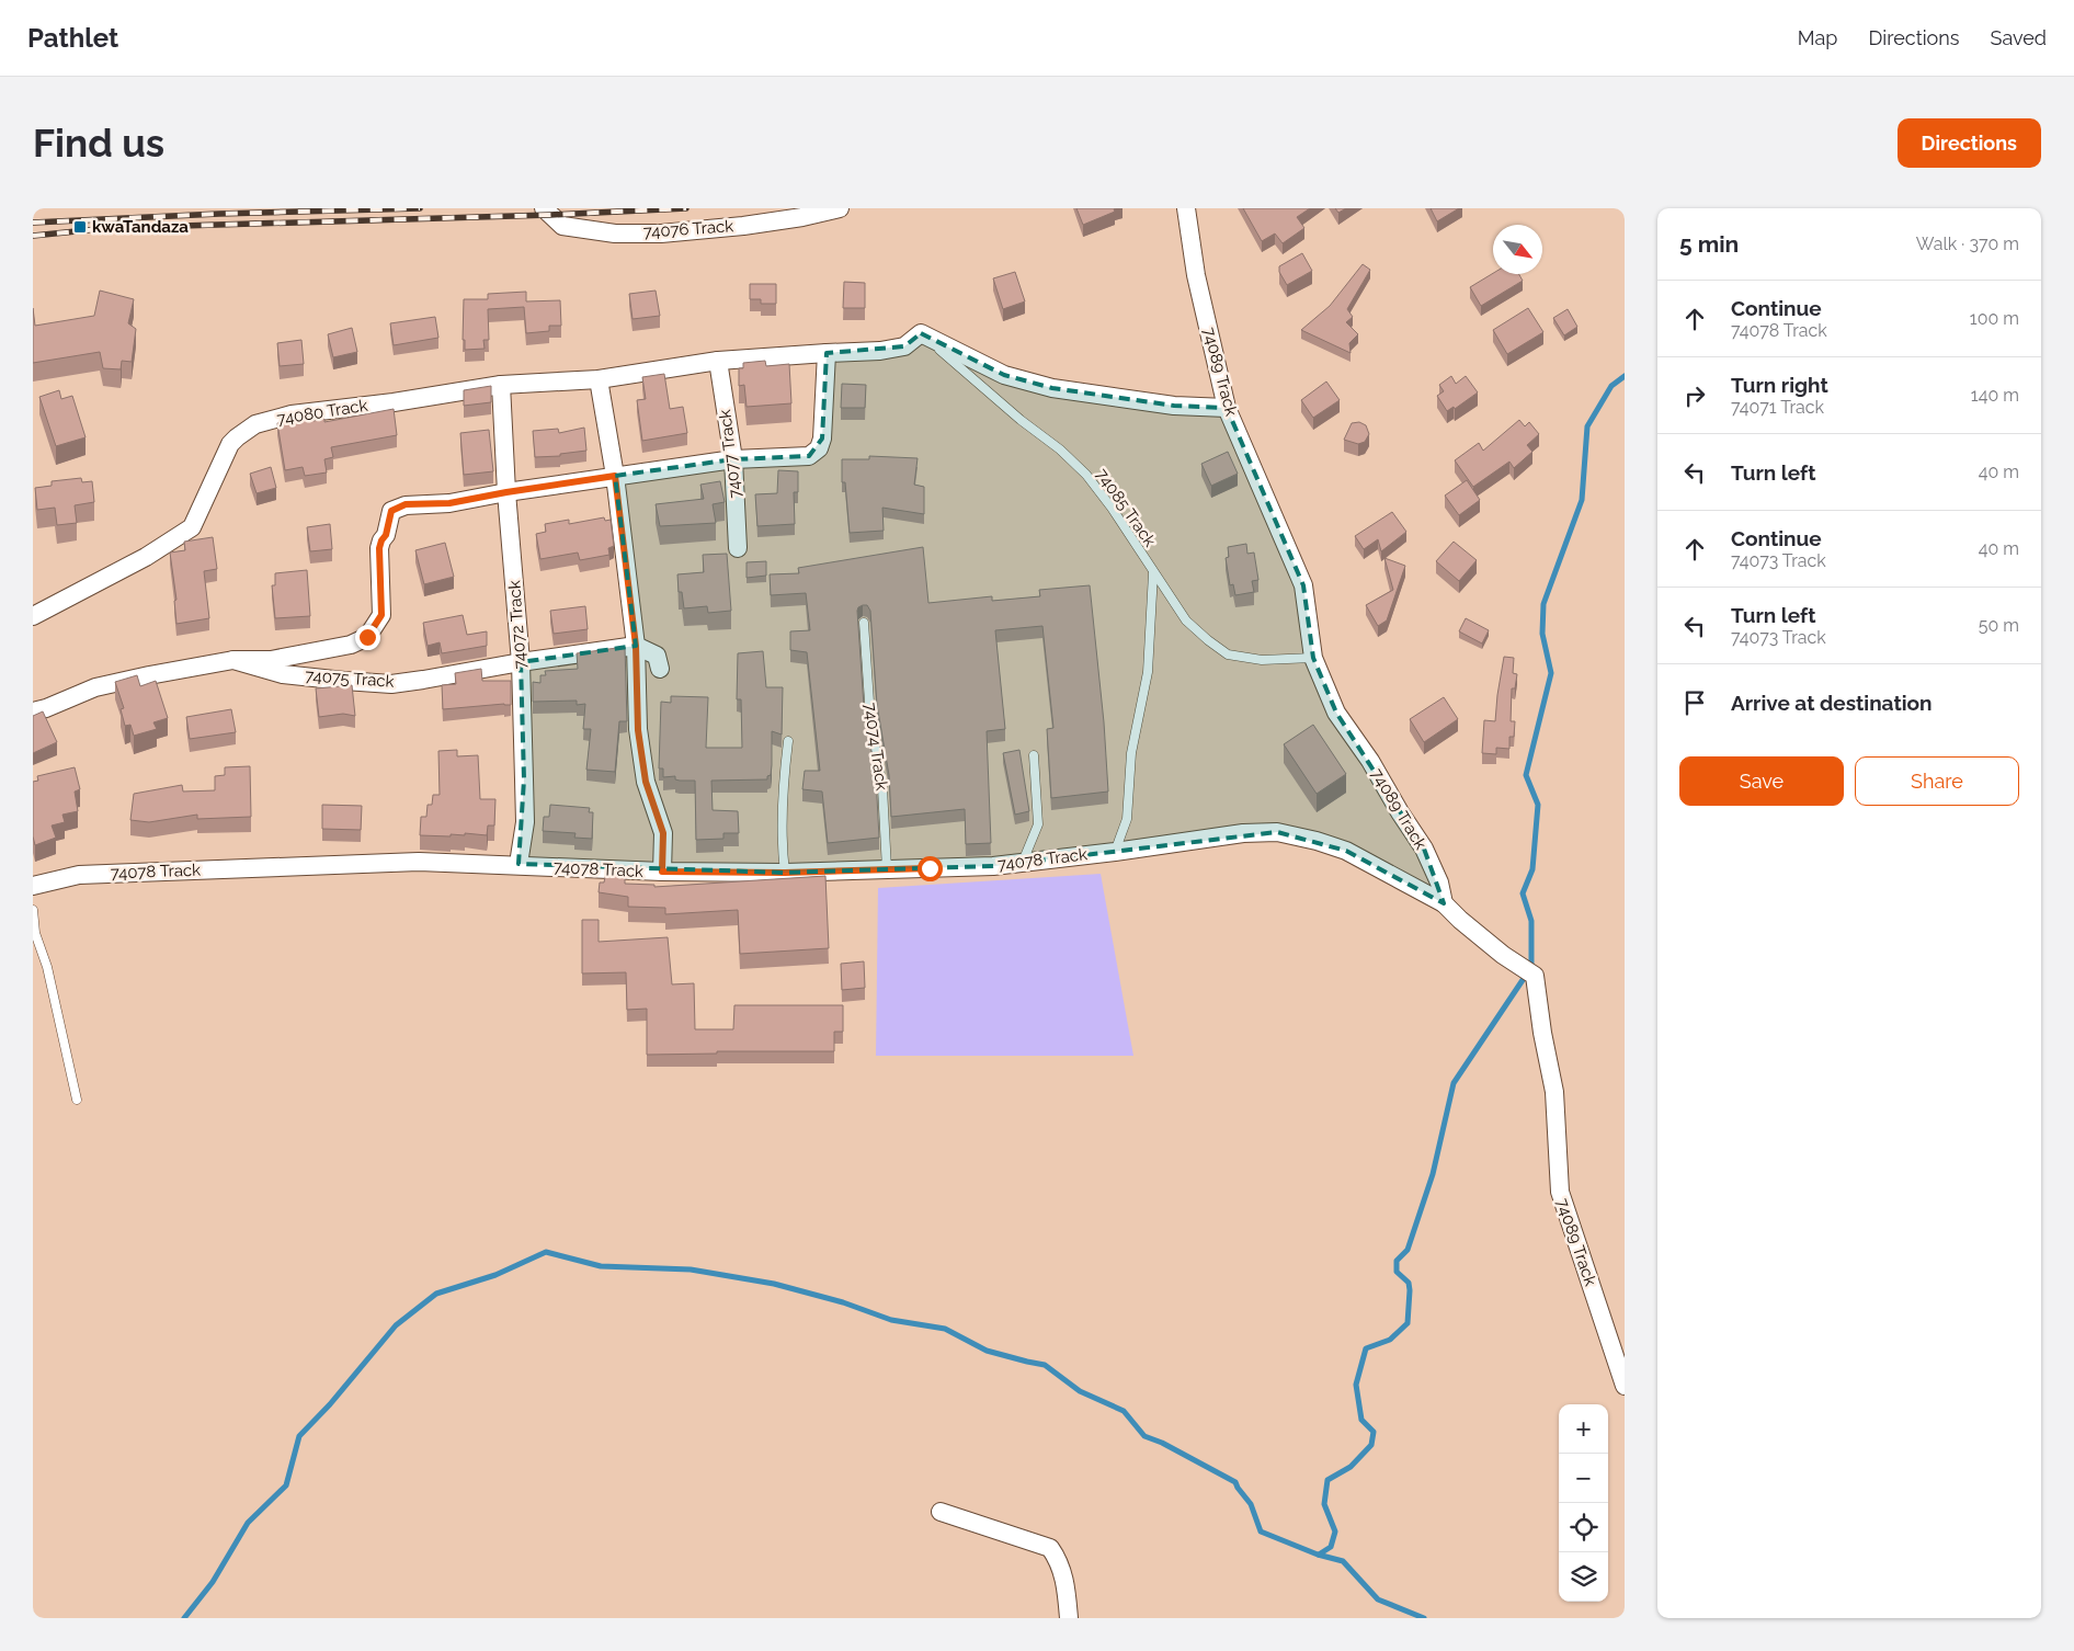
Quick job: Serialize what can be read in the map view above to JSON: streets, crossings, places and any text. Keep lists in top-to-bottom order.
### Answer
{
  "streets": {
    "street": [
      "74076 Track",
      "74089 Track",
      "74080 Track",
      "74077 Track",
      "74072 Track",
      "74075 Track",
      "74078 Track"
    ],
    "lane": ["74085 Track", "74074 Track"]
  },
  "crossings": [
    ["74089 Track", "74085 Track"],
    ["74089 Track", "74078 Track"],
    ["74080 Track", "74077 Track"],
    ["74080 Track", "74072 Track"],
    ["74072 Track", "74075 Track"],
    ["74072 Track", "74078 Track"],
    ["74074 Track", "74078 Track"]
  ],
  "places": {
    "transit": ["kwaTandaza"]
  },
  "north": "bottom right",
  "page": {
    "header": "Pathlet",
    "nav": ["Map", "Directions", "Saved"],
    "buttons": [
      "Directions",
      ["Save", "Share"]
    ],
    "title": "Find us",
    "heading": ["5 min", "Walk · 370 m"],
    "list": [
      ["Continue", "74078 Track", "100 m"],
      ["Turn right", "74071 Track", "140 m"],
      ["Turn left", "40 m"],
      ["Continue", "74073 Track", "40 m"],
      ["Turn left", "74073 Track", "50 m"],
      "Arrive at destination"
    ],
    "map_buttons": ["+", "−"]
  }
}
